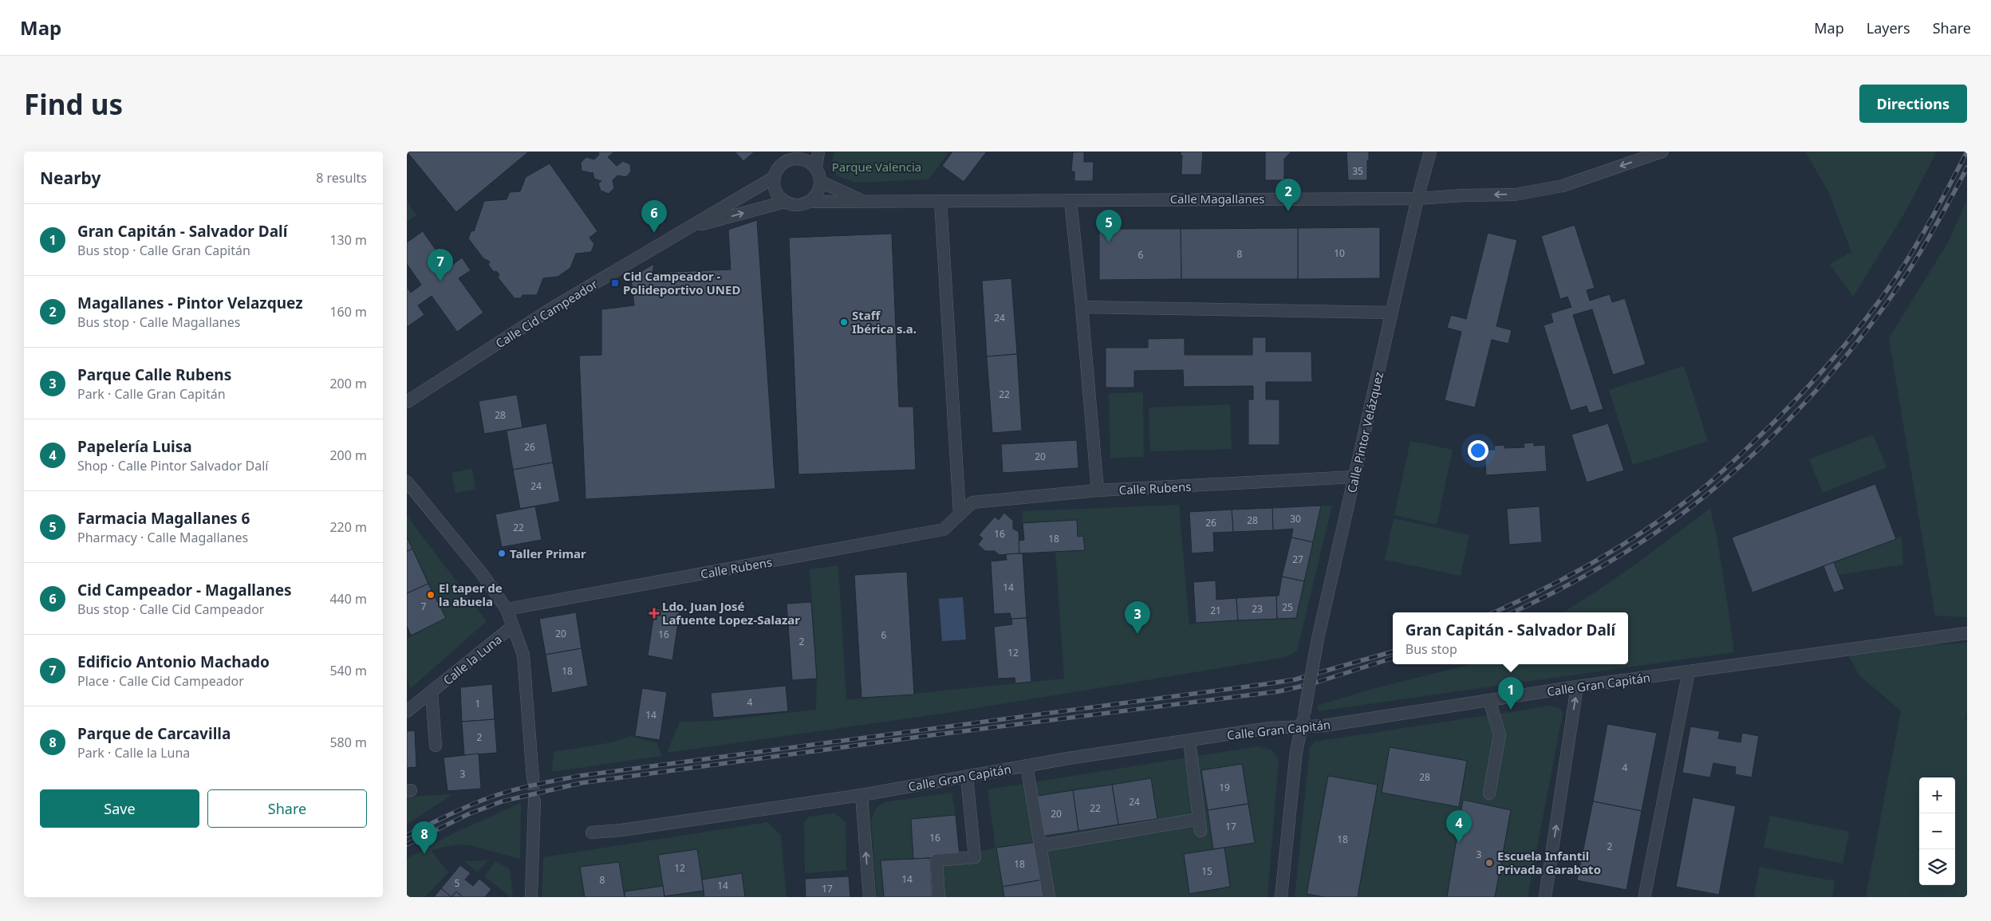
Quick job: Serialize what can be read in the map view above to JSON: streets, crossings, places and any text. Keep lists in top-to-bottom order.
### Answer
{
  "streets": {
    "street": [
      "Calle Magallanes",
      "Calle Cid Campeador",
      "Calle Pintor Velázquez",
      "Calle Rubens",
      "Calle la Luna",
      "Calle Gran Capitán"
    ]
  },
  "crossings": [
    ["Calle Magallanes", "Calle Cid Campeador"],
    ["Calle Magallanes", "Calle Pintor Velázquez"],
    ["Calle Pintor Velázquez", "Calle Rubens"],
    ["Calle Pintor Velázquez", "Calle Gran Capitán"]
  ],
  "parks": ["Parque Valencia"],
  "places": {
    "transit": ["Cid Campeador - Polideportivo UNED"],
    "other": [
      "Staff Ibérica s.a.",
      "Taller Primar",
      "El taper de la abuela",
      "Escuela Infantil Privada Garabato"
    ],
    "health": ["Ldo. Juan José Lafuente Lopez-Salazar"]
  },
  "house_numbers": [
    "35",
    "10",
    "8",
    "6",
    "24",
    "22",
    "28",
    "26",
    "20",
    "24",
    "30",
    "28",
    "26",
    "22",
    "16",
    "18",
    "27",
    "14",
    "7",
    "25",
    "23",
    "21",
    "20",
    "16",
    "6",
    "2",
    "12",
    "18",
    "4",
    "1",
    "14",
    "2",
    "4",
    "3",
    "28",
    "19",
    "24",
    "22",
    "20",
    "17",
    "16",
    "18",
    "2",
    "3",
    "18",
    "12",
    "15",
    "14",
    "8",
    "5",
    "14",
    "17"
  ],
  "page": {
    "header": "Map",
    "nav": ["Map", "Layers", "Share"],
    "buttons": [
      "Directions",
      ["Save", "Share"]
    ],
    "title": "Find us",
    "heading": ["Nearby", "8 results"],
    "pins": [
      "2",
      "6",
      "5",
      "7",
      "3",
      "1",
      "4",
      "8"
    ],
    "list": [
      {
        "mark": "1",
        "name": "Gran Capitán - Salvador Dalí",
        "note": "Bus stop · Calle Gran Capitán",
        "value": "130 m"
      },
      {
        "mark": "2",
        "name": "Magallanes - Pintor Velazquez",
        "note": "Bus stop · Calle Magallanes",
        "value": "160 m"
      },
      {
        "mark": "3",
        "name": "Parque Calle Rubens",
        "note": "Park · Calle Gran Capitán",
        "value": "200 m"
      },
      {
        "mark": "4",
        "name": "Papelería Luisa",
        "note": "Shop · Calle Pintor Salvador Dalí",
        "value": "200 m"
      },
      {
        "mark": "5",
        "name": "Farmacia Magallanes 6",
        "note": "Pharmacy · Calle Magallanes",
        "value": "220 m"
      },
      {
        "mark": "6",
        "name": "Cid Campeador - Magallanes",
        "note": "Bus stop · Calle Cid Campeador",
        "value": "440 m"
      },
      {
        "mark": "7",
        "name": "Edificio Antonio Machado",
        "note": "Place · Calle Cid Campeador",
        "value": "540 m"
      },
      {
        "mark": "8",
        "name": "Parque de Carcavilla",
        "note": "Park · Calle la Luna",
        "value": "580 m"
      }
    ],
    "popup": ["Gran Capitán - Salvador Dalí", "Bus stop"],
    "map_buttons": ["+", "−"]
  }
}
